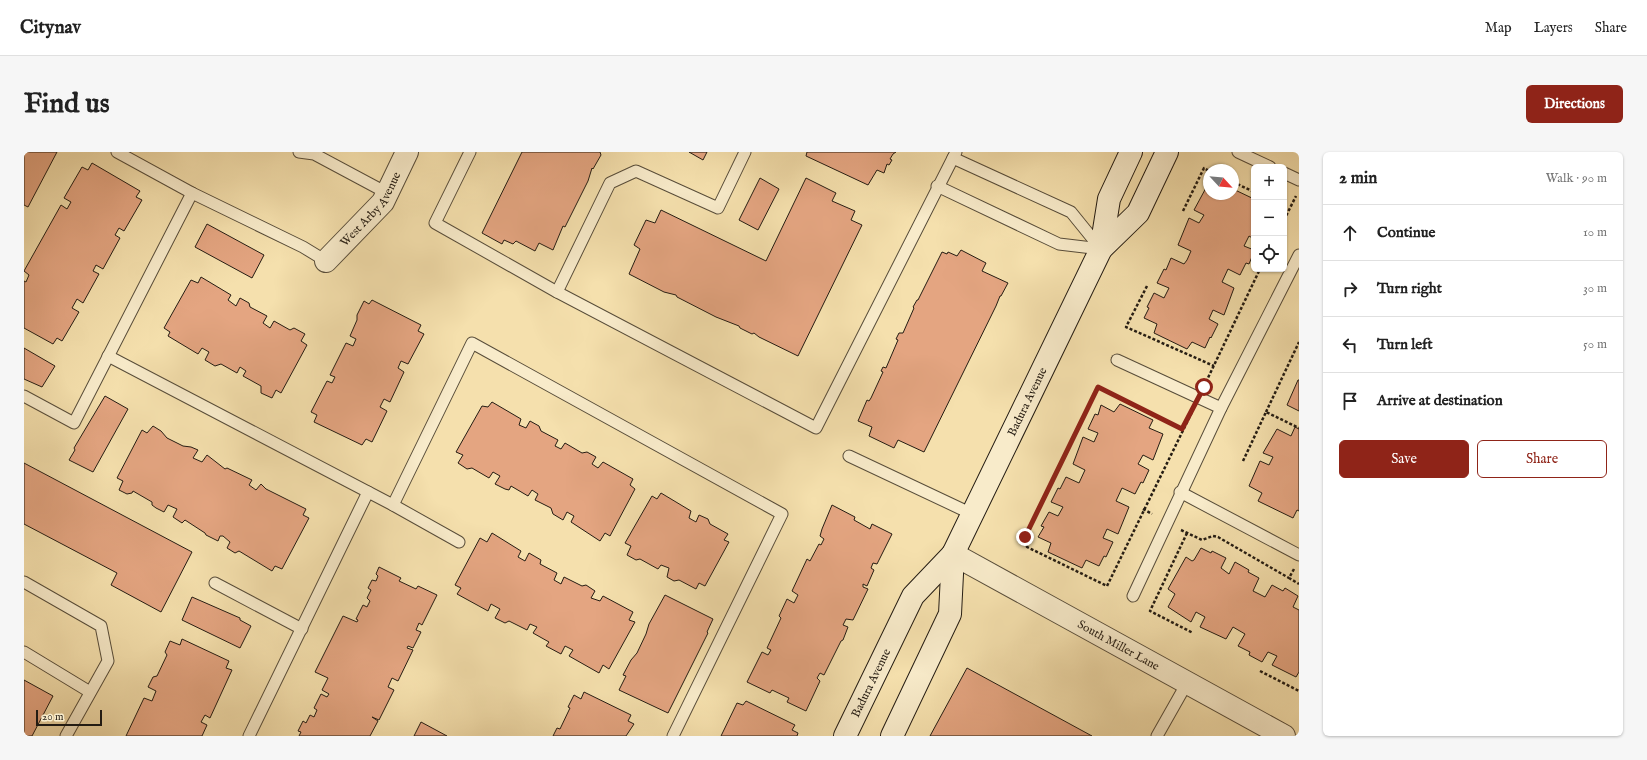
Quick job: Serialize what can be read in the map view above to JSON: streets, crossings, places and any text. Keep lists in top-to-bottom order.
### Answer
{
  "streets": {
    "main road": ["West Arby Avenue", "Badura Avenue", "South Miller Lane"]
  },
  "crossings": [
    ["Badura Avenue", "South Miller Lane"]
  ],
  "scale_bar": "20 m",
  "north": "bottom right",
  "page": {
    "header": "Citynav",
    "nav": ["Map", "Layers", "Share"],
    "buttons": [
      "Directions",
      ["Save", "Share"]
    ],
    "title": "Find us",
    "heading": ["2 min", "Walk · 90 m"],
    "map_buttons": ["+", "−"],
    "list": [
      ["Continue", "10 m"],
      ["Turn right", "30 m"],
      ["Turn left", "50 m"],
      "Arrive at destination"
    ],
    "scale": "20 m"
  }
}
